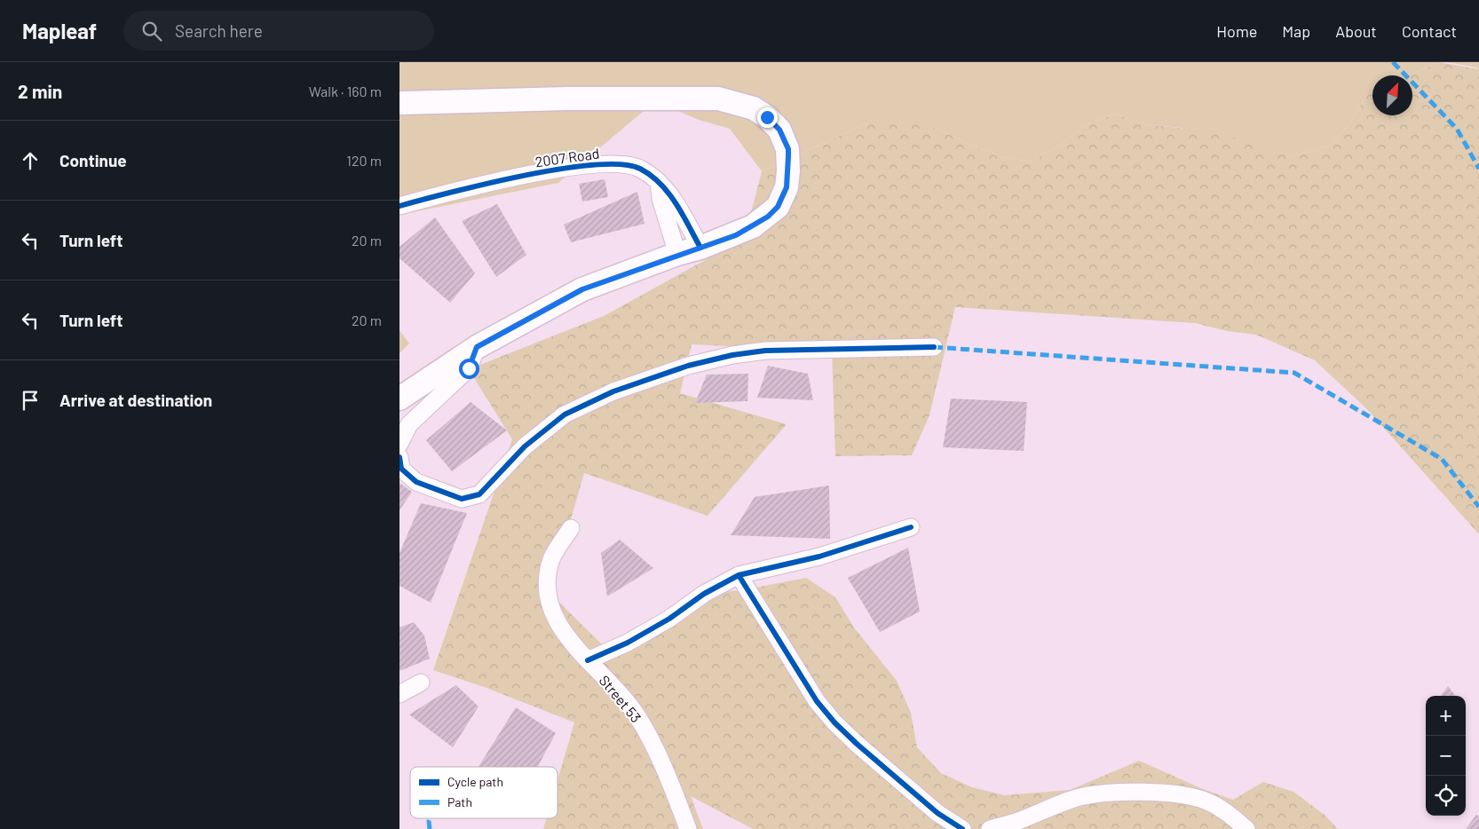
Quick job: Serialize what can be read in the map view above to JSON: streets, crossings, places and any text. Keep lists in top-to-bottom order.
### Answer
{
  "streets": {
    "street": ["2007 Road", "Street 53"]
  },
  "legend": ["Cycle path", "Path"],
  "north": "top right",
  "page": {
    "header": "Mapleaf",
    "search": "Search here",
    "nav": [
      "Home",
      "Map",
      "About",
      "Contact"
    ],
    "heading": ["2 min", "Walk · 160 m"],
    "list": [
      ["Continue", "120 m"],
      ["Turn left", "20 m"],
      ["Turn left", "20 m"],
      "Arrive at destination"
    ],
    "map_buttons": ["+", "−"]
  }
}
